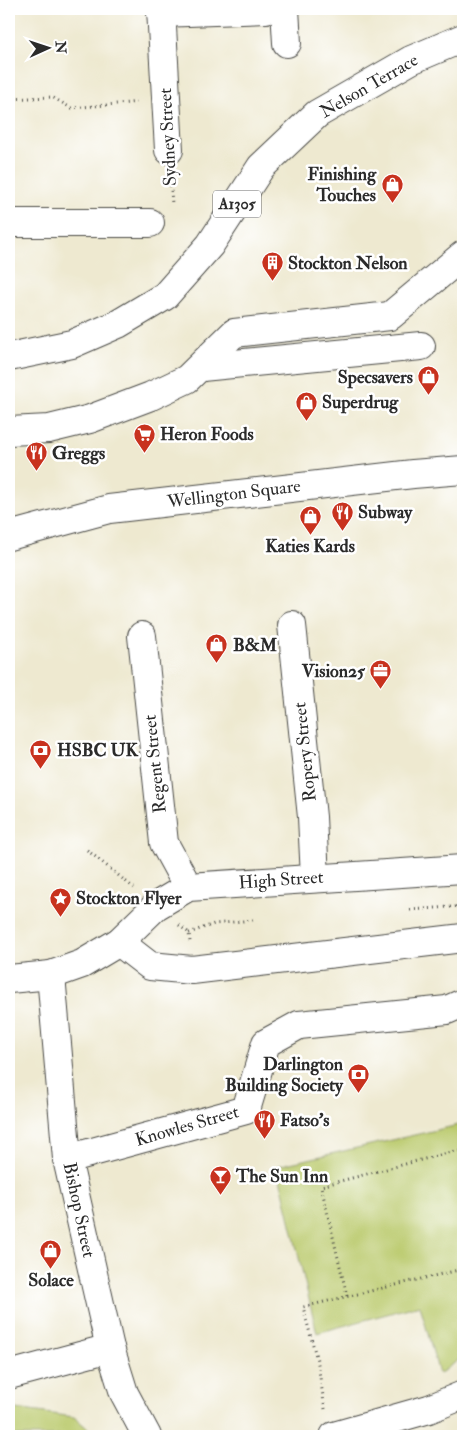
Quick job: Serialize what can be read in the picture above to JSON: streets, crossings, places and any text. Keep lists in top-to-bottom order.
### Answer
{
  "streets": {
    "street": [
      "Nelson Terrace",
      "Sydney Street",
      "A1305",
      "Wellington Square",
      "Ropery Street",
      "Regent Street",
      "High Street",
      "Knowles Street",
      "Bishop Street"
    ]
  },
  "crossings": [
    ["Ropery Street", "High Street"],
    ["Regent Street", "High Street"],
    ["High Street", "Bishop Street"],
    ["Knowles Street", "Bishop Street"]
  ],
  "places": {
    "shop": [
      "Finishing Touches",
      "Specsavers",
      "Superdrug",
      "Katies Kards",
      "B&M",
      "Solace"
    ],
    "building": ["Stockton Nelson"],
    "supermarket": ["Heron Foods"],
    "restaurant": ["Greggs", "Subway", "Fatso's"],
    "office": ["Vision25"],
    "bank": ["HSBC UK", "Darlington Building Society"],
    "place": ["Stockton Flyer"],
    "bar": ["The Sun Inn"]
  },
  "north": "right"
}
